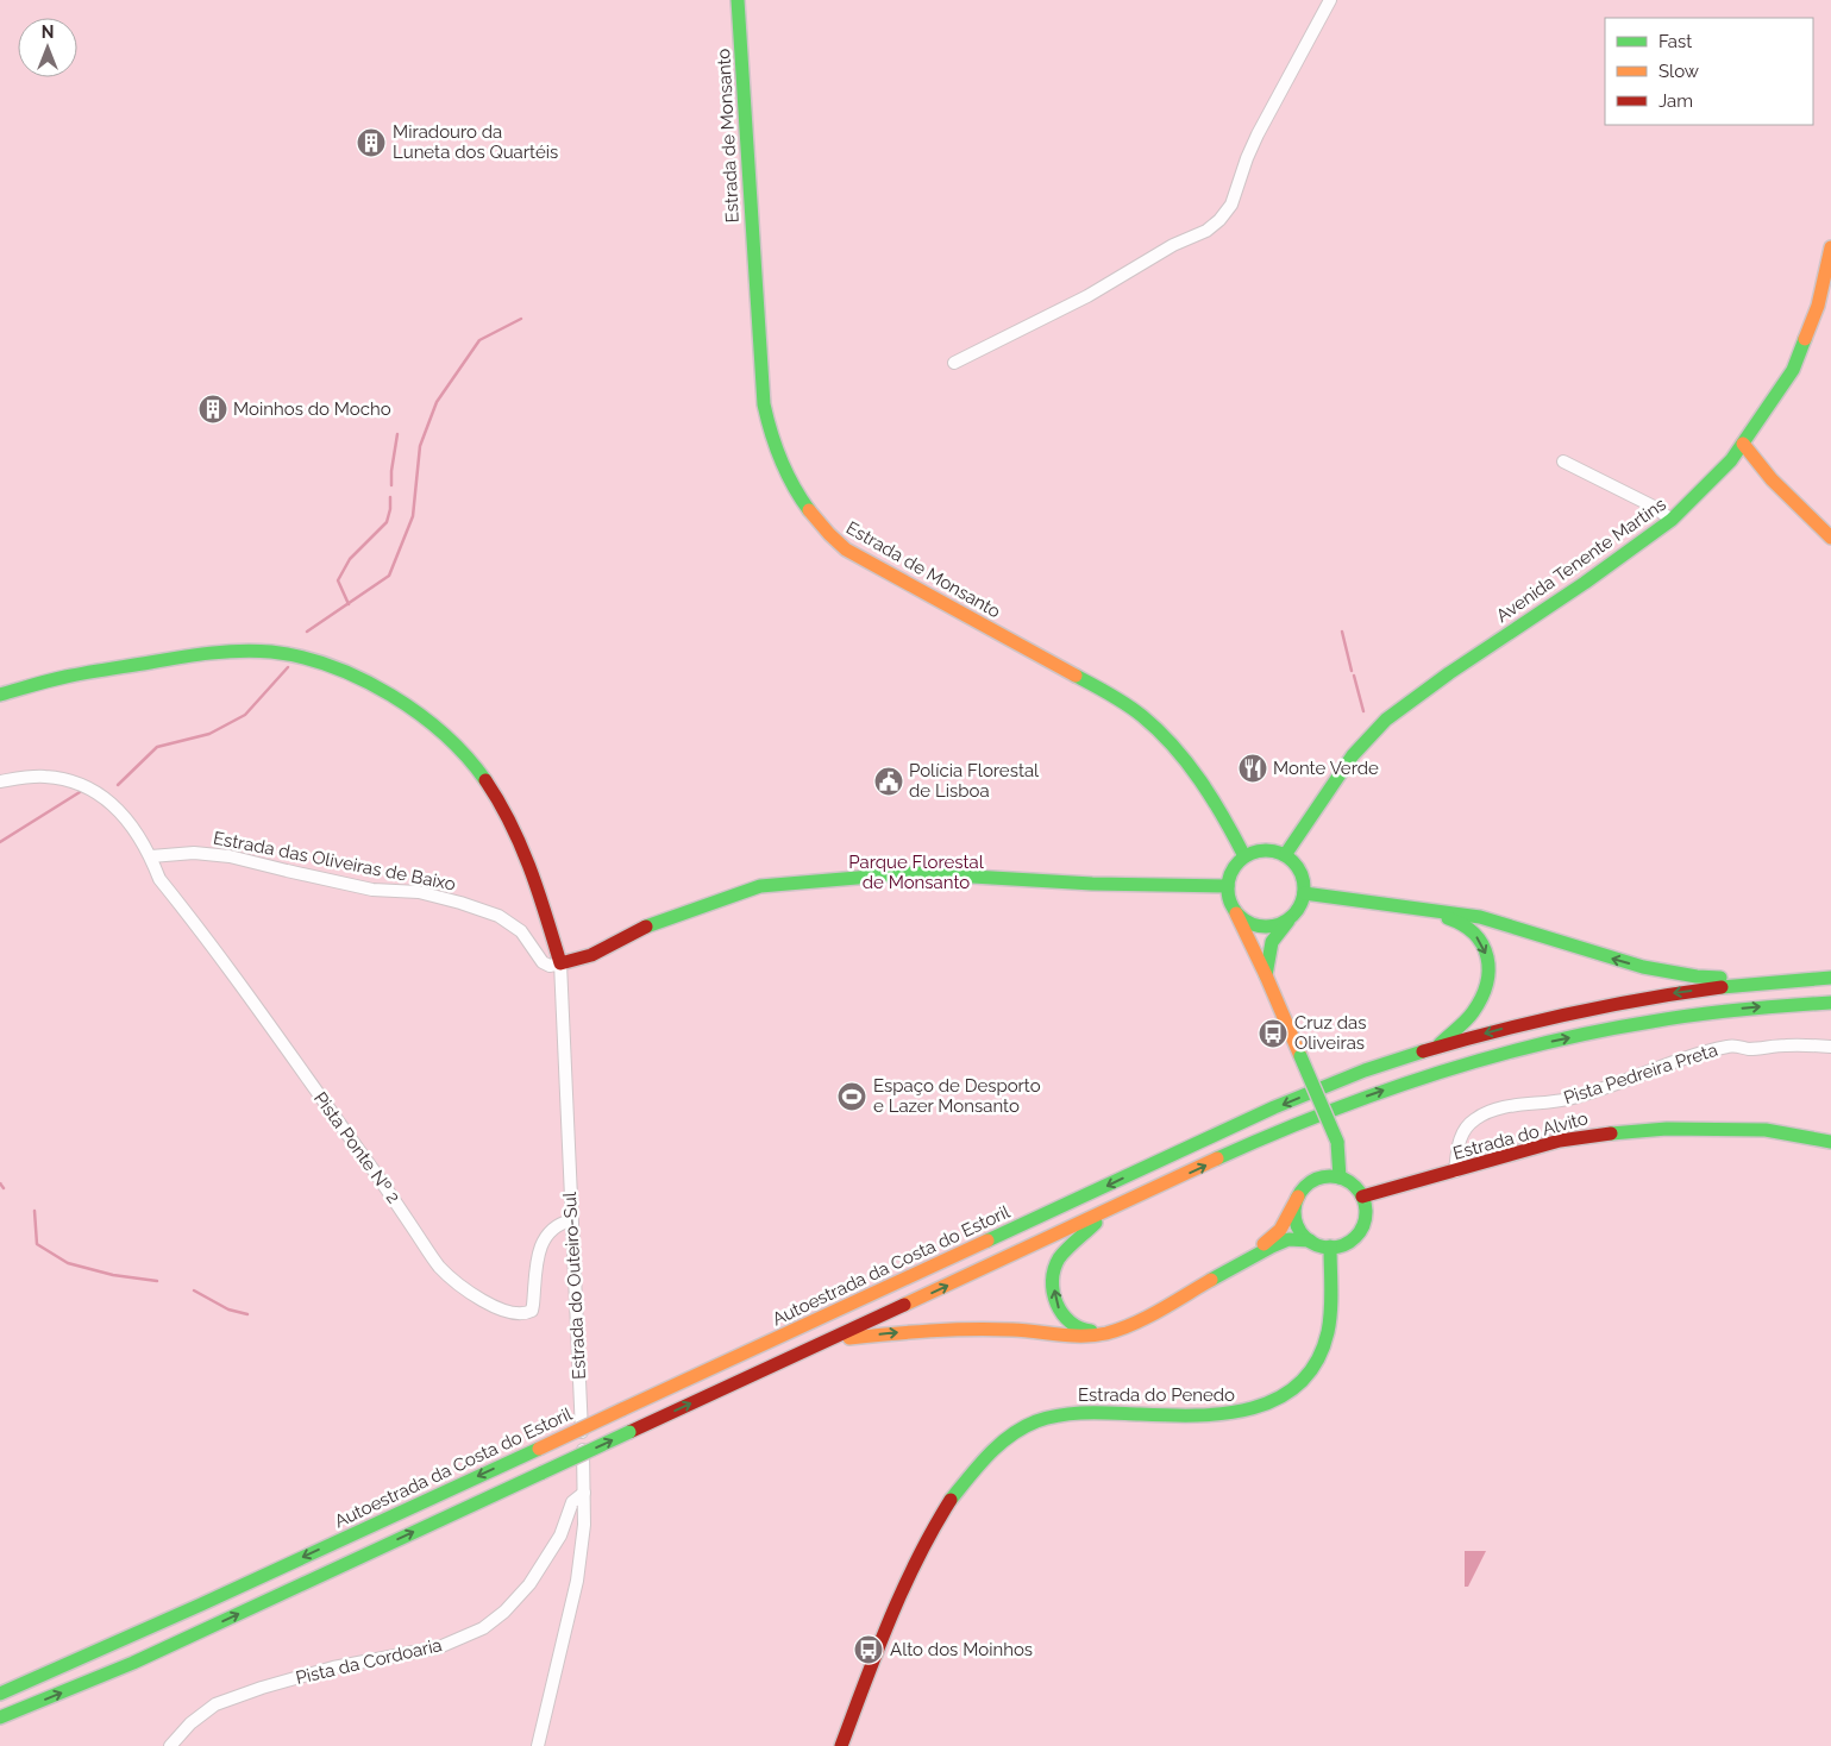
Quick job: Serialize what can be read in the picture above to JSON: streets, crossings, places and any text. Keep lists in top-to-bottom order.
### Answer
{
  "streets": {
    "main road": [
      "Estrada de Monsanto",
      "Avenida Tenente Martins",
      "Estrada do Alvito",
      "Autoestrada da Costa do Estoril",
      "Estrada do Penedo"
    ],
    "street": [
      "Estrada das Oliveiras de Baixo",
      "Pista Pedreira Preta",
      "Pista Ponte Nº 2",
      "Estrada do Outeiro-Sul",
      "Pista da Cordoaria"
    ]
  },
  "crossings": [
    ["Estrada de Monsanto", "Avenida Tenente Martins"],
    ["Estrada das Oliveiras de Baixo", "Pista Ponte Nº 2"],
    ["Estrada das Oliveiras de Baixo", "Estrada do Outeiro-Sul"],
    ["Pista Pedreira Preta", "Estrada do Alvito"],
    ["Estrada do Alvito", "Estrada do Penedo"],
    ["Pista Ponte Nº 2", "Estrada do Outeiro-Sul"],
    ["Estrada do Outeiro-Sul", "Pista da Cordoaria"]
  ],
  "parks": ["Parque Florestal de Monsanto"],
  "places": {
    "building": ["Miradouro da Luneta dos Quartéis", "Moinhos do Mocho"],
    "restaurant": ["Monte Verde"],
    "public building": ["Polícia Florestal de Lisboa"],
    "bus stop": ["Cruz das Oliveiras", "Alto dos Moinhos"],
    "sports": ["Espaço de Desporto e Lazer Monsanto"]
  },
  "legend": ["Fast", "Slow", "Jam"],
  "north": "top"
}
